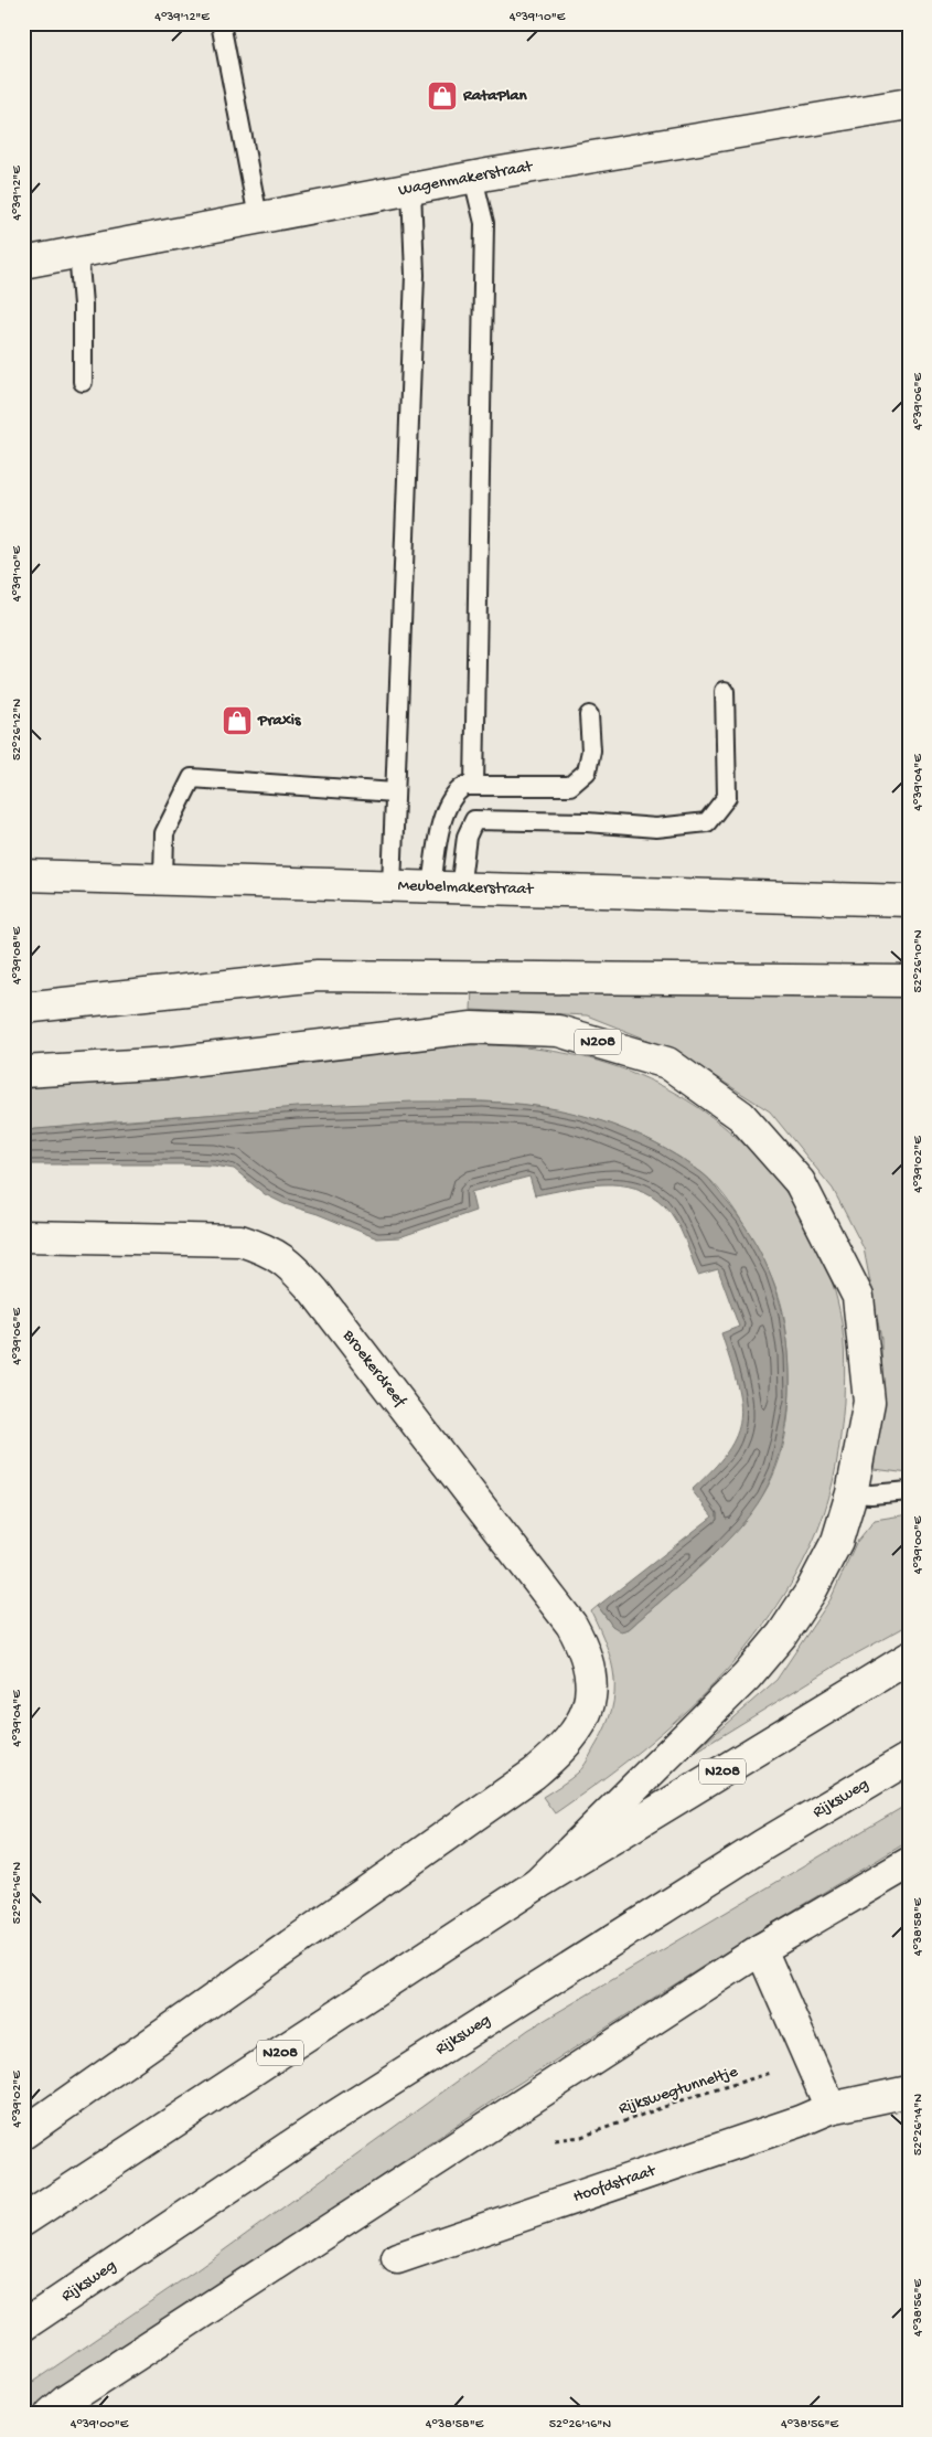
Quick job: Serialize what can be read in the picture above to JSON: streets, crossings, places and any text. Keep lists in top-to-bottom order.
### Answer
{
  "streets": {
    "street": [
      "Wagenmakerstraat",
      "Meubelmakerstraat",
      "N208",
      "Broekerdreef",
      "Rijksweg",
      "Hoofdstraat"
    ],
    "path": ["Rijkswegtunneltje"]
  },
  "places": {
    "shop": ["RataPlan", "Praxis"]
  },
  "coordinates": [
    "4°39'12\"E",
    "4°39'10\"E",
    "4°39'06\"E",
    "52°26'12\"N",
    "4°39'04\"E",
    "4°39'08\"E",
    "52°26'10\"N",
    "4°39'02\"E",
    "4°39'00\"E",
    "52°26'16\"N",
    "4°38'58\"E",
    "52°26'14\"N",
    "4°38'56\"E"
  ]
}
